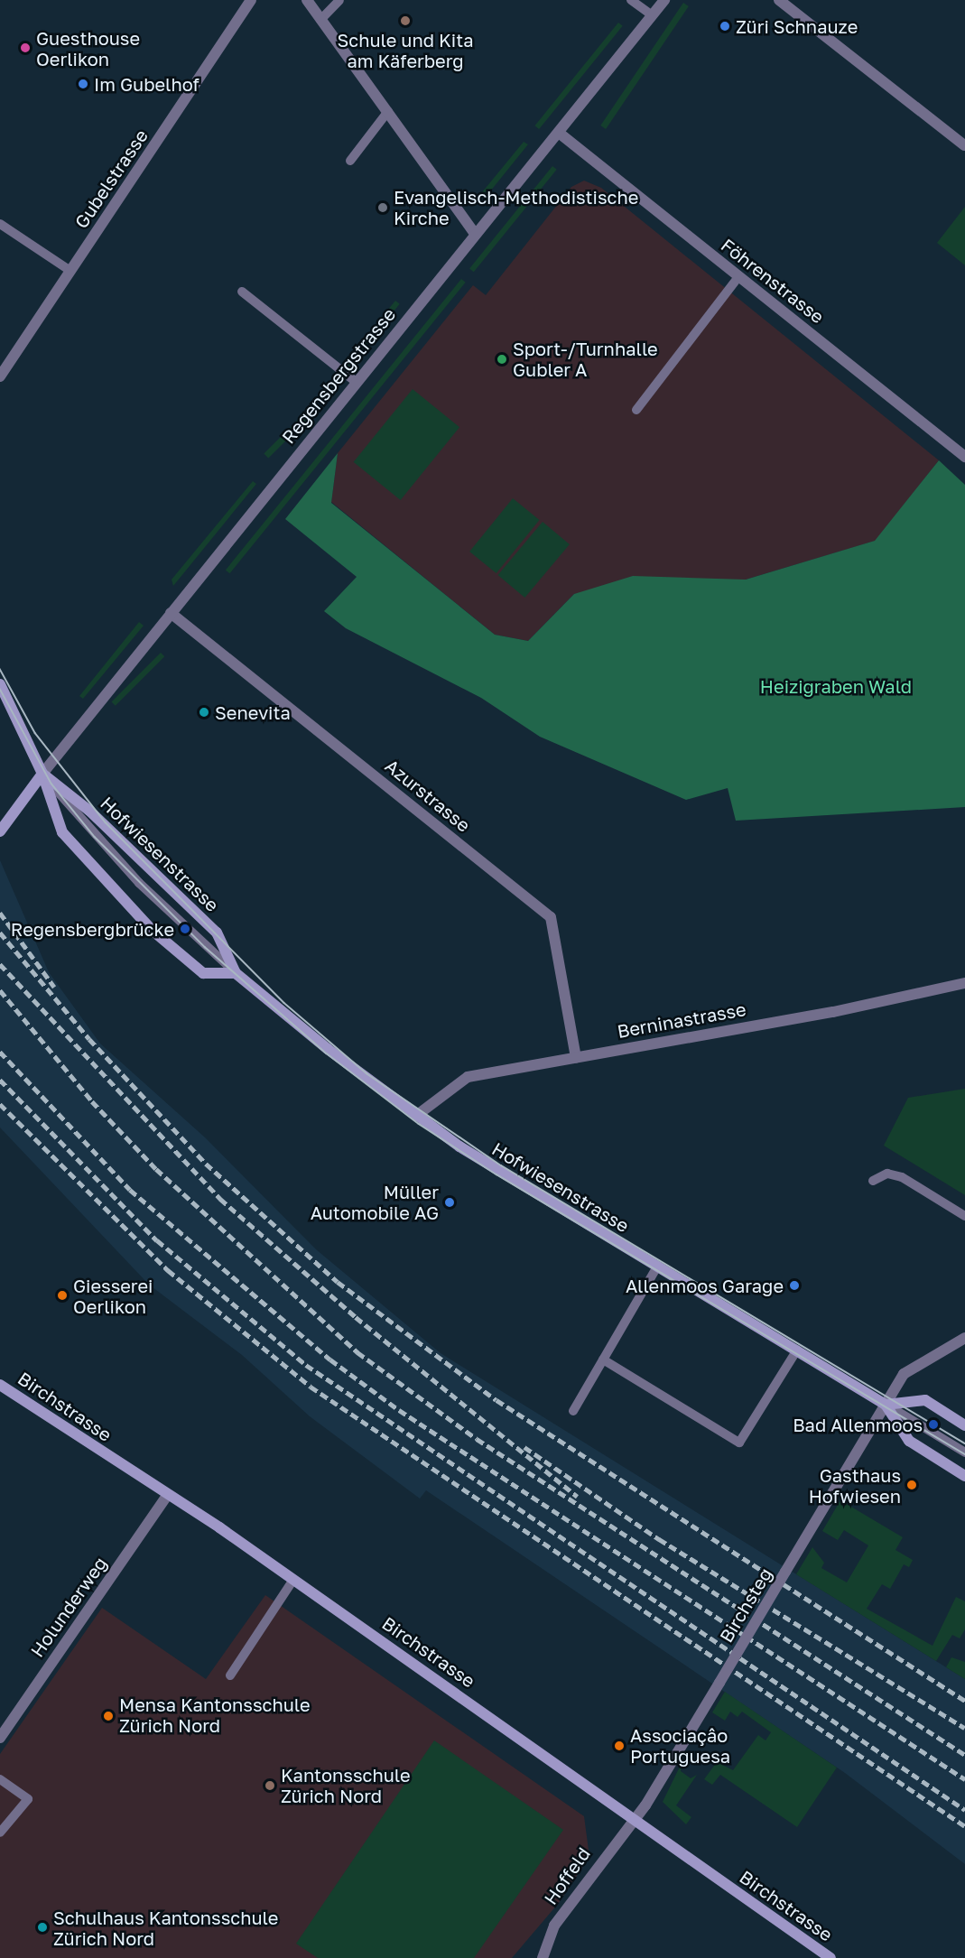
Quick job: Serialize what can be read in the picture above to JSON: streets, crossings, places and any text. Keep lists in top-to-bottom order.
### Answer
{
  "streets": {
    "street": [
      "Gubelstrasse",
      "Föhrenstrasse",
      "Regensbergstrasse",
      "Azurstrasse",
      "Hofwiesenstrasse",
      "Berninastrasse",
      "Birchstrasse",
      "Birchsteg",
      "Holunderweg",
      "Hoffeld"
    ]
  },
  "crossings": [
    ["Föhrenstrasse", "Regensbergstrasse"],
    ["Regensbergstrasse", "Azurstrasse"],
    ["Regensbergstrasse", "Hofwiesenstrasse"],
    ["Azurstrasse", "Berninastrasse"],
    ["Hofwiesenstrasse", "Berninastrasse"],
    ["Hofwiesenstrasse", "Birchsteg"],
    ["Birchstrasse", "Birchsteg"],
    ["Birchstrasse", "Holunderweg"],
    ["Birchstrasse", "Hoffeld"],
    ["Birchsteg", "Hoffeld"]
  ],
  "parks": ["Heizigraben Wald"],
  "places": [
    "Schule und Kita am Käferberg",
    "Züri Schnauze",
    "Guesthouse Oerlikon",
    "Im Gubelhof",
    "Evangelisch-Methodistische Kirche",
    "Sport-/Turnhalle Gubler A",
    "Senevita",
    "Regensbergbrücke",
    "Müller Automobile AG",
    "Allenmoos Garage",
    "Giesserei Oerlikon",
    "Bad Allenmoos",
    "Gasthaus Hofwiesen",
    "Mensa Kantonsschule Zürich Nord",
    "Associaçâo Portuguesa",
    "Kantonsschule Zürich Nord",
    "Schulhaus Kantonsschule Zürich Nord"
  ]
}
